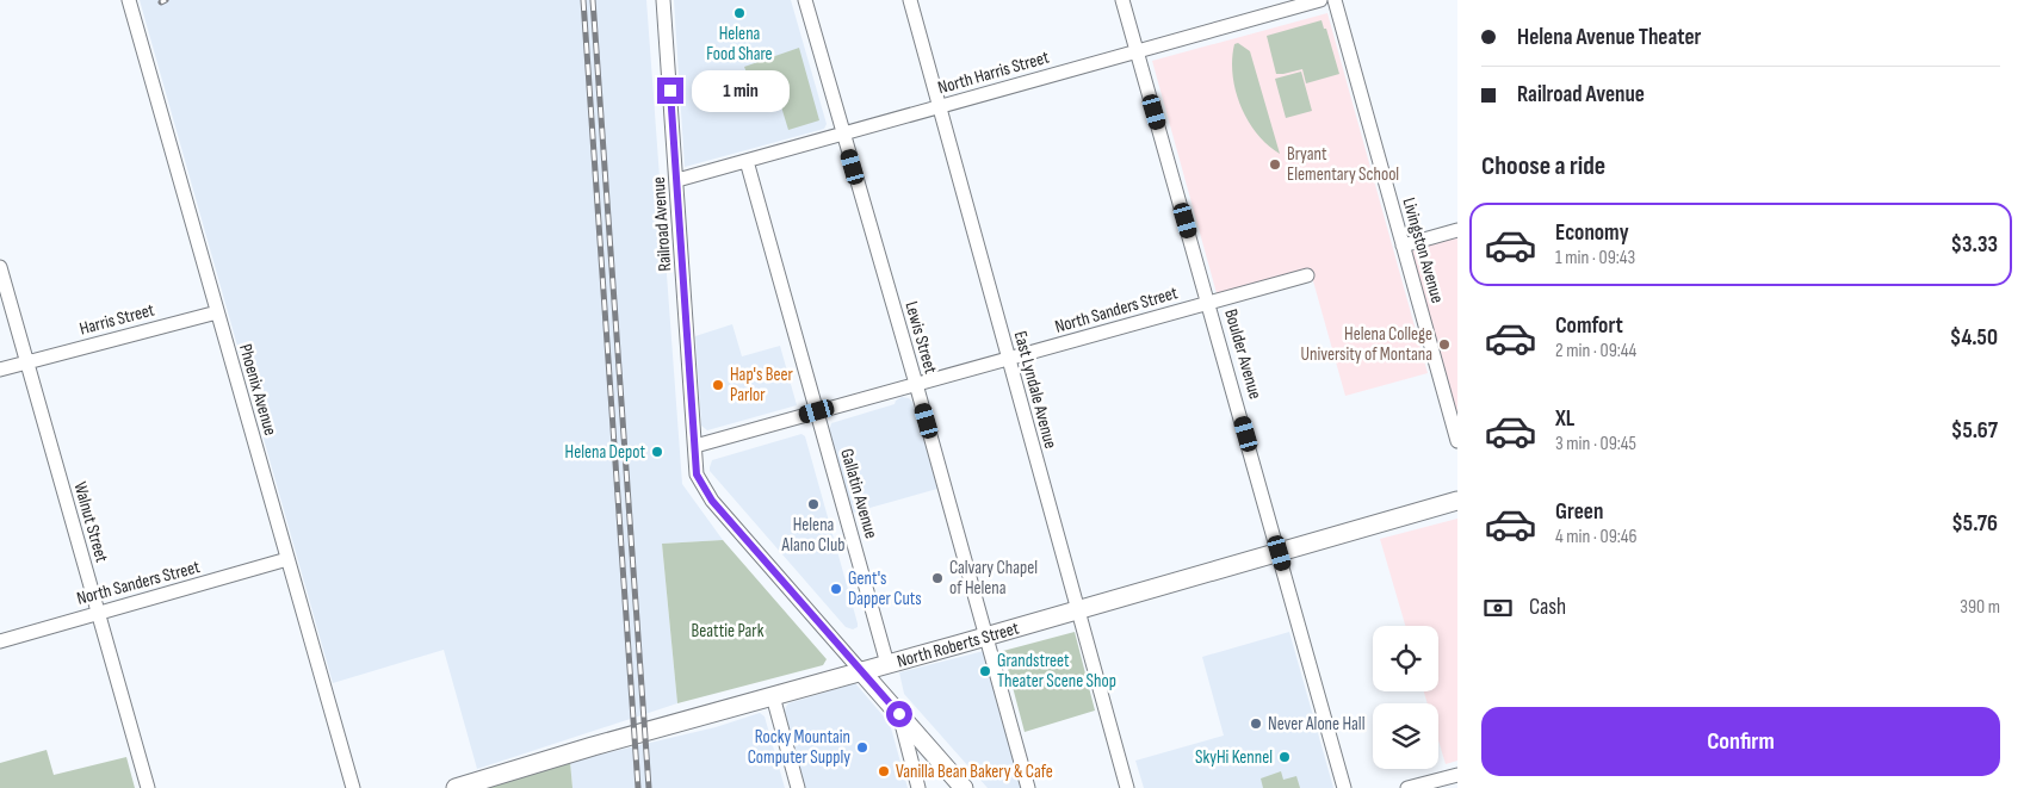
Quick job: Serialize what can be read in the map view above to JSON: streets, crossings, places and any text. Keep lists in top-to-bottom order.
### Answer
{
  "streets": {
    "street": [
      "North Harris Street",
      "Railroad Avenue",
      "Livingston Avenue",
      "North Sanders Street",
      "Harris Street",
      "Lewis Street",
      "Boulder Avenue",
      "Phoenix Avenue",
      "East Lyndale Avenue",
      "Gallatin Avenue",
      "Walnut Street",
      "North Roberts Street"
    ]
  },
  "crossings": [
    ["North Harris Street", "Railroad Avenue"],
    ["North Harris Street", "Lewis Street"],
    ["North Harris Street", "Boulder Avenue"],
    ["North Harris Street", "East Lyndale Avenue"],
    ["North Harris Street", "Gallatin Avenue"],
    ["Railroad Avenue", "North Sanders Street"],
    ["Railroad Avenue", "North Roberts Street"],
    ["North Sanders Street", "Lewis Street"],
    ["North Sanders Street", "Boulder Avenue"],
    ["North Sanders Street", "Phoenix Avenue"],
    ["North Sanders Street", "East Lyndale Avenue"],
    ["North Sanders Street", "Gallatin Avenue"],
    ["North Sanders Street", "Walnut Street"],
    ["Harris Street", "Phoenix Avenue"],
    ["Harris Street", "Walnut Street"],
    ["Lewis Street", "North Roberts Street"],
    ["Boulder Avenue", "North Roberts Street"],
    ["East Lyndale Avenue", "North Roberts Street"],
    ["Gallatin Avenue", "North Roberts Street"]
  ],
  "parks": ["Beattie Park"],
  "places": [
    "Helena Food Share",
    "Bryant Elementary School",
    "Helena College University of Montana",
    "Hap's Beer Parlor",
    "Helena Depot",
    "Helena Alano Club",
    "Calvary Chapel of Helena",
    "Gent's Dapper Cuts",
    "Grandstreet Theater Scene Shop",
    "Never Alone Hall",
    "Rocky Mountain Computer Supply",
    "SkyHi Kennel",
    "Vanilla Bean Bakery & Cafe"
  ],
  "page": {
    "banner": ["Helena Avenue Theater", "Railroad Avenue"],
    "bubble": "1 min",
    "heading": "Choose a ride",
    "list": [
      {
        "name": "Economy",
        "note": "1 min · 09:43",
        "value": "$3.33"
      },
      {
        "name": "Comfort",
        "note": "2 min · 09:44",
        "value": "$4.50"
      },
      {
        "name": "XL",
        "note": "3 min · 09:45",
        "value": "$5.67"
      },
      {
        "name": "Green",
        "note": "4 min · 09:46",
        "value": "$5.76"
      }
    ],
    "pay": ["Cash", "390 m"],
    "buttons": "Confirm"
  }
}
